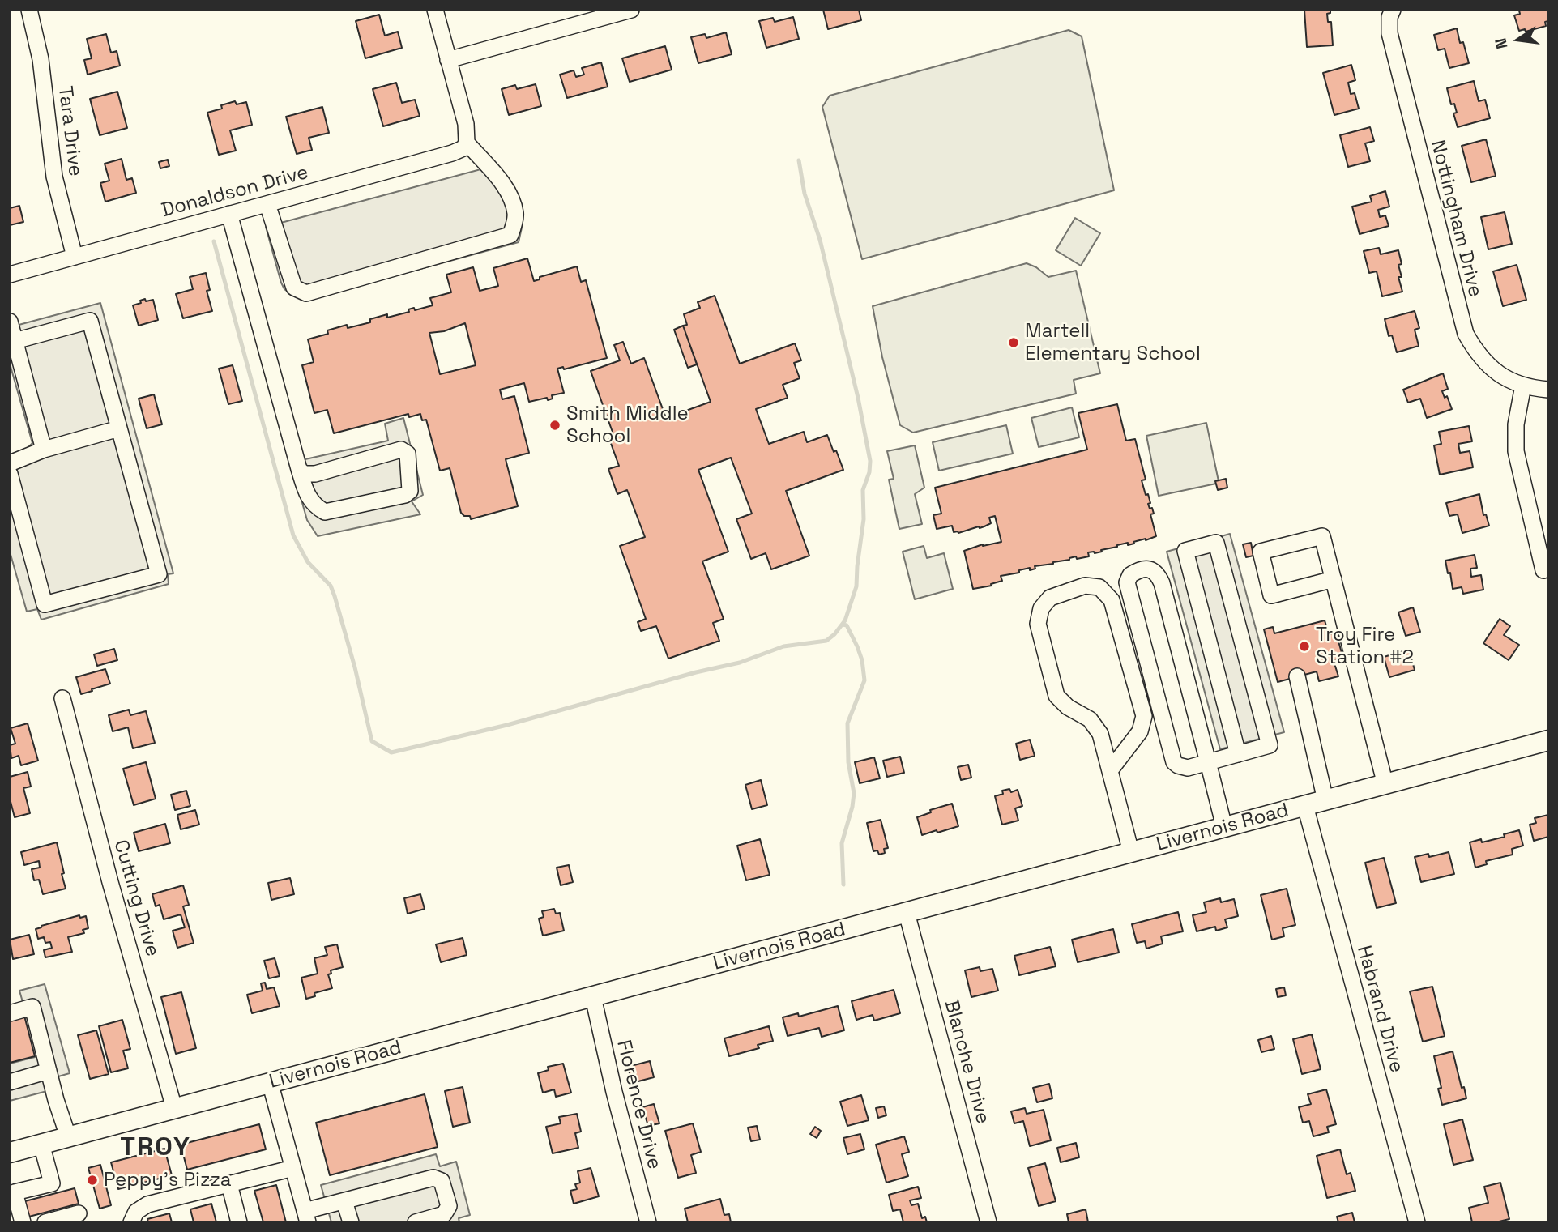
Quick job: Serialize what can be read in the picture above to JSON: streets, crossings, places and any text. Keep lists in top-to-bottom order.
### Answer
{
  "streets": {
    "main road": ["Livernois Road"],
    "street": [
      "Tara Drive",
      "Donaldson Drive",
      "Nottingham Drive",
      "Cutting Drive",
      "Habrand Drive",
      "Blanche Drive",
      "Florence Drive"
    ]
  },
  "crossings": [
    ["Tara Drive", "Donaldson Drive"],
    ["Livernois Road", "Cutting Drive"],
    ["Livernois Road", "Habrand Drive"],
    ["Livernois Road", "Blanche Drive"],
    ["Livernois Road", "Florence Drive"]
  ],
  "districts": ["TROY"],
  "places": [
    "Martell Elementary School",
    "Smith Middle School",
    "Troy Fire Station #2",
    "Peppy's Pizza"
  ],
  "north": "left"
}
